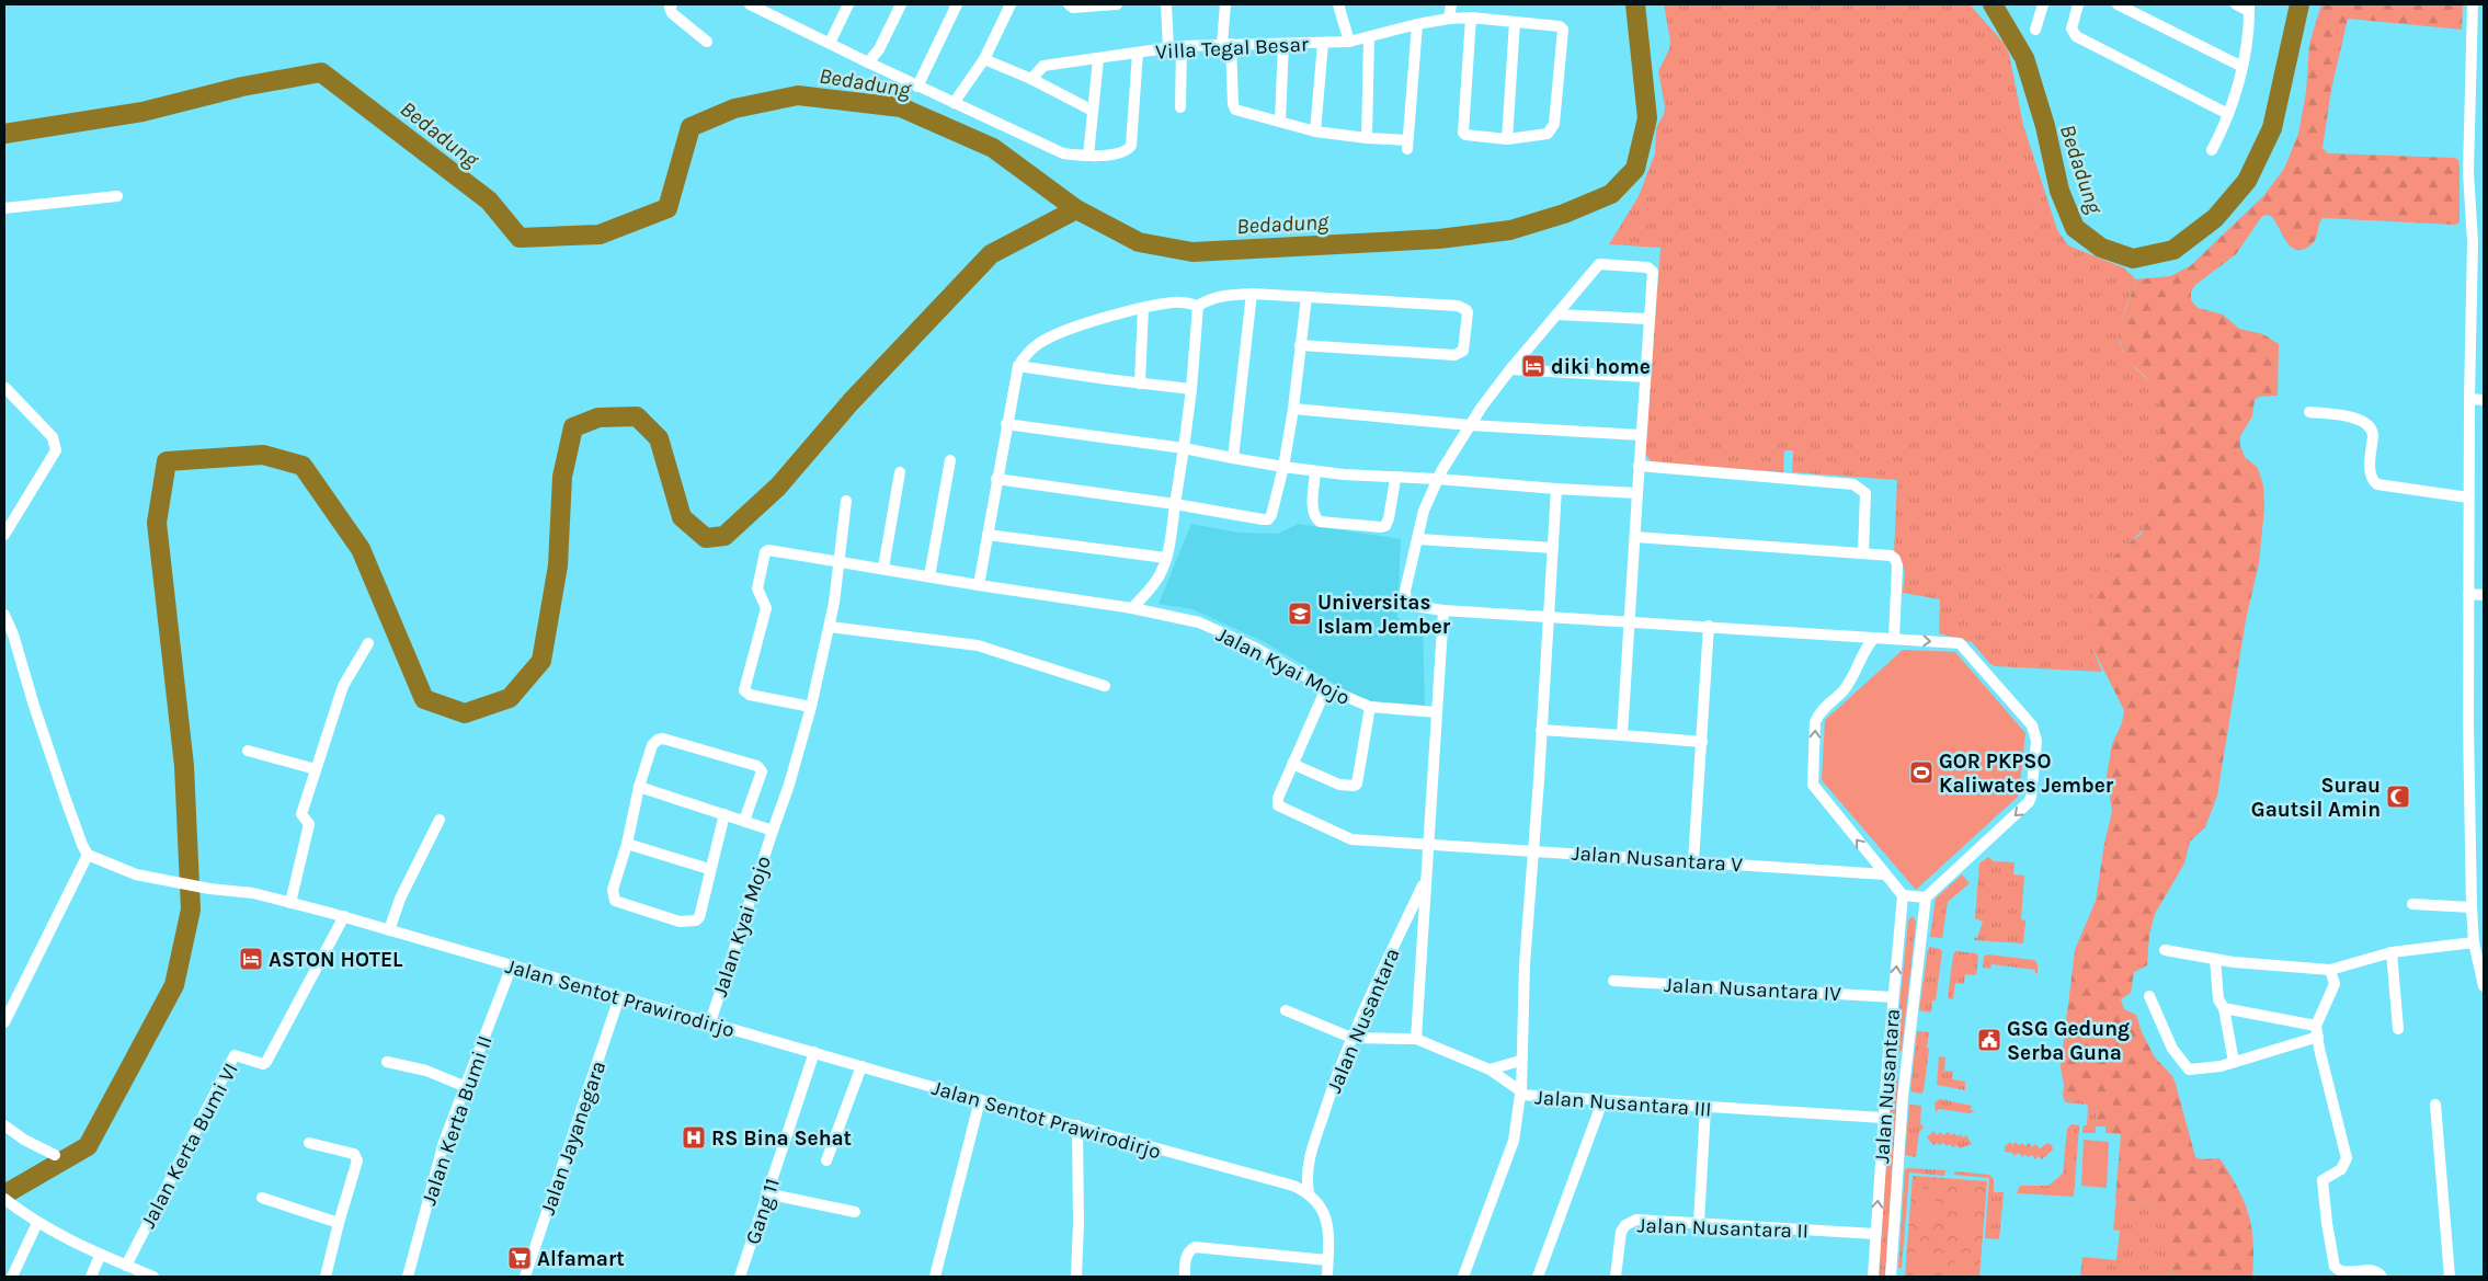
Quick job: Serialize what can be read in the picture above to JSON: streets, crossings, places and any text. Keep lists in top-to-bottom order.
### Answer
{
  "streets": {
    "street": [
      "Villa Tegal Besar",
      "Jalan Kyai Mojo",
      "Jalan Nusantara V",
      "Jalan Nusantara IV",
      "Jalan Sentot Prawirodirjo",
      "Jalan Nusantara",
      "Jalan Nusantara III",
      "Jalan Kerta Bumi II",
      "Jalan Jayanegara",
      "Jalan Kerta Bumi VI",
      "Gang 11",
      "Jalan Nusantara II"
    ]
  },
  "crossings": [
    ["Jalan Kyai Mojo", "Jalan Sentot Prawirodirjo"],
    ["Jalan Nusantara IV", "Jalan Nusantara"],
    ["Jalan Sentot Prawirodirjo", "Jalan Kerta Bumi II"],
    ["Jalan Sentot Prawirodirjo", "Jalan Jayanegara"],
    ["Jalan Sentot Prawirodirjo", "Jalan Kerta Bumi VI"],
    ["Jalan Sentot Prawirodirjo", "Gang 11"],
    ["Jalan Nusantara", "Jalan Nusantara III"],
    ["Jalan Nusantara", "Jalan Nusantara II"]
  ],
  "water": ["Bedadung"],
  "places": {
    "hotel": ["diki home", "ASTON HOTEL"],
    "school or university": ["Universitas Islam Jember"],
    "sports": ["GOR PKPSO Kaliwates Jember"],
    "mosque": ["Surau Gautsil Amin"],
    "public building": ["GSG Gedung Serba Guna"],
    "hospital": ["RS Bina Sehat"],
    "supermarket": ["Alfamart"]
  }
}
